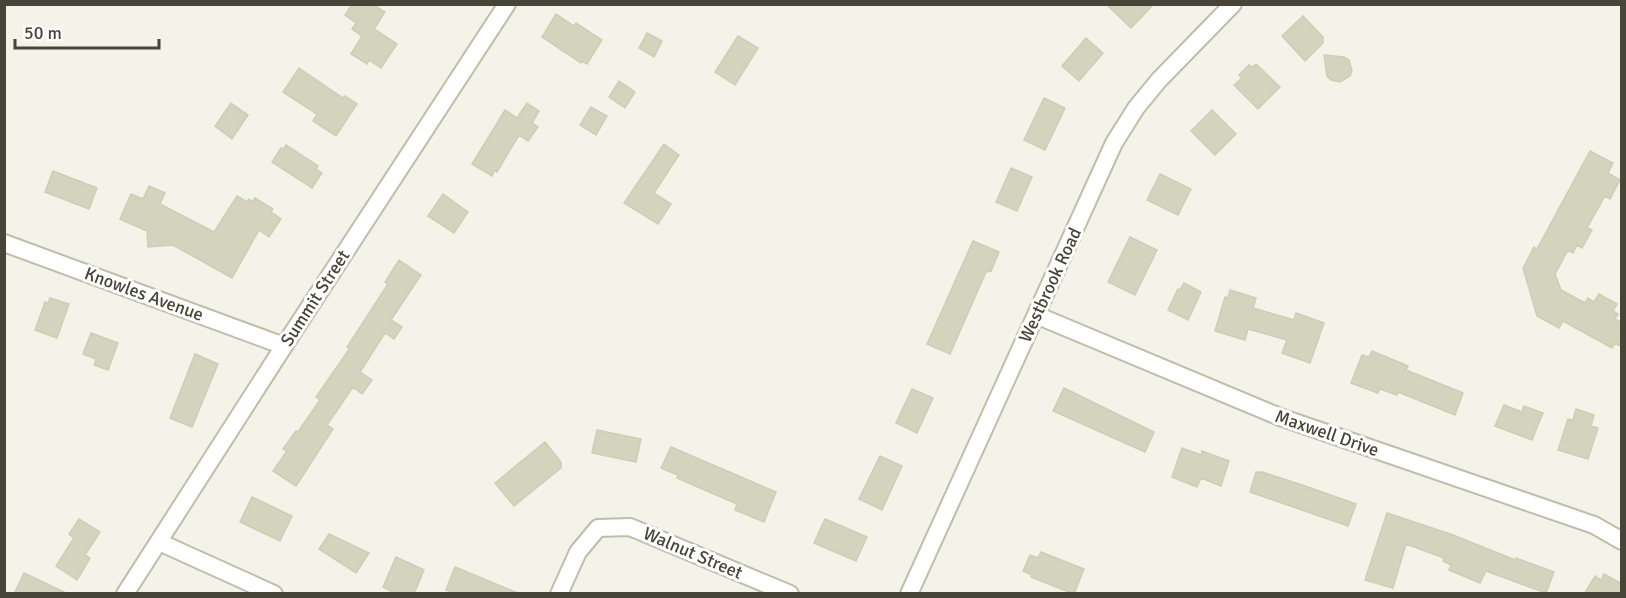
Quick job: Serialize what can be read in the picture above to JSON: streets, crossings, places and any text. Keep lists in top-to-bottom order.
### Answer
{
  "streets": {
    "street": [
      "Westbrook Road",
      "Knowles Avenue",
      "Summit Street",
      "Maxwell Drive",
      "Walnut Street"
    ]
  },
  "crossings": [
    ["Westbrook Road", "Maxwell Drive"],
    ["Knowles Avenue", "Summit Street"]
  ],
  "scale_bar": "50 m"
}
